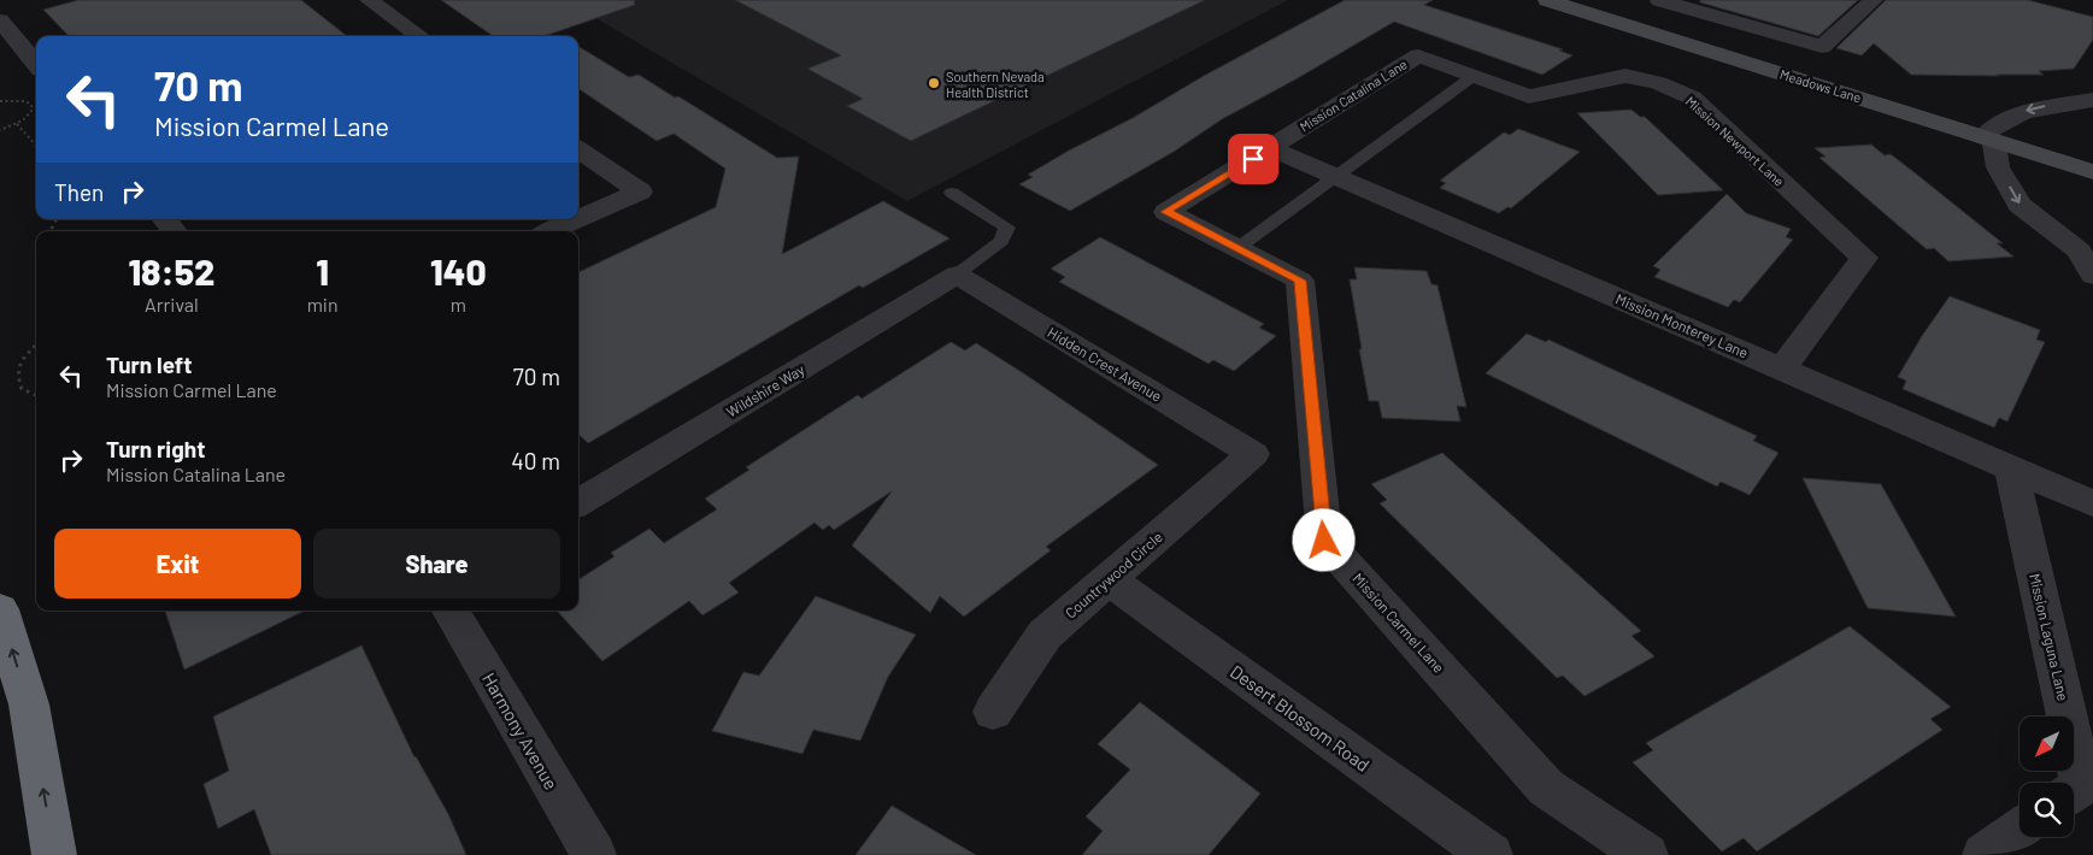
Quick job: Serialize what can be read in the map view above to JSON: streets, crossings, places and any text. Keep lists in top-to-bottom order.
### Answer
{
  "streets": {
    "street": [
      "Meadows Lane",
      "Mission Catalina Lane",
      "Mission Newport Lane",
      "Mission Monterey Lane",
      "Hidden Crest Avenue",
      "Wildshire Way",
      "Countrywood Circle",
      "Mission Carmel Lane",
      "Mission Laguna Lane",
      "Desert Blossom Road",
      "Harmony Avenue"
    ]
  },
  "crossings": [
    ["Mission Catalina Lane", "Mission Newport Lane"],
    ["Mission Catalina Lane", "Mission Monterey Lane"],
    ["Mission Catalina Lane", "Mission Carmel Lane"],
    ["Mission Newport Lane", "Mission Monterey Lane"],
    ["Mission Monterey Lane", "Mission Laguna Lane"],
    ["Hidden Crest Avenue", "Wildshire Way"],
    ["Hidden Crest Avenue", "Countrywood Circle"],
    ["Countrywood Circle", "Desert Blossom Road"]
  ],
  "places": ["Southern Nevada Health District"],
  "north": "bottom left",
  "page": {
    "turn": ["70 m", "Mission Carmel Lane"],
    "then": "Then",
    "eta": [
      "18:52",
      "Arrival",
      "1",
      "min",
      "140",
      "m"
    ],
    "list": [
      {
        "name": "Turn left",
        "note": "Mission Carmel Lane",
        "value": "70 m"
      },
      {
        "name": "Turn right",
        "note": "Mission Catalina Lane",
        "value": "40 m"
      }
    ],
    "buttons": ["Exit", "Share"]
  }
}
